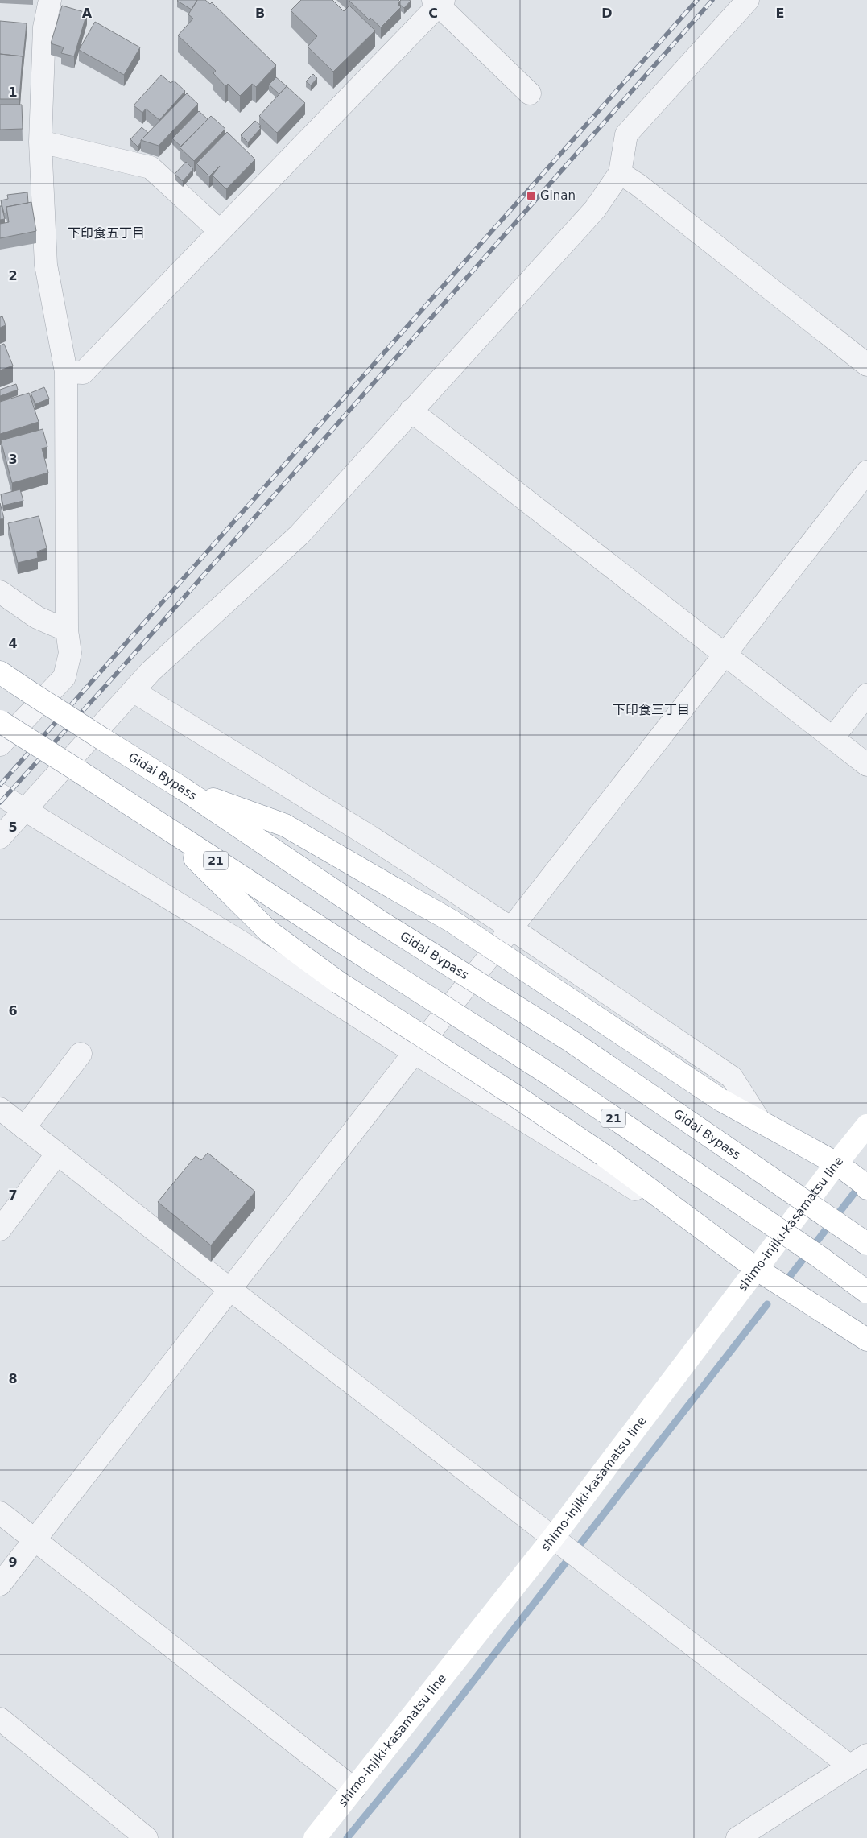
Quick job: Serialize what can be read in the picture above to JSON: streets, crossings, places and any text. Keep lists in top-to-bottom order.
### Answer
{
  "streets": {
    "main road": ["Gidai Bypass", "21", "shimo-injiki-kasamatsu line"]
  },
  "crossings": [
    ["21", "shimo-injiki-kasamatsu line"]
  ],
  "districts": ["下印食五丁目", "下印食三丁目"],
  "places": {
    "transit": ["Ginan"]
  },
  "grid": {
    "columns": [
      "A",
      "B",
      "C",
      "D",
      "E"
    ],
    "rows": [
      "1",
      "2",
      "3",
      "4",
      "5",
      "6",
      "7",
      "8",
      "9"
    ]
  }
}
